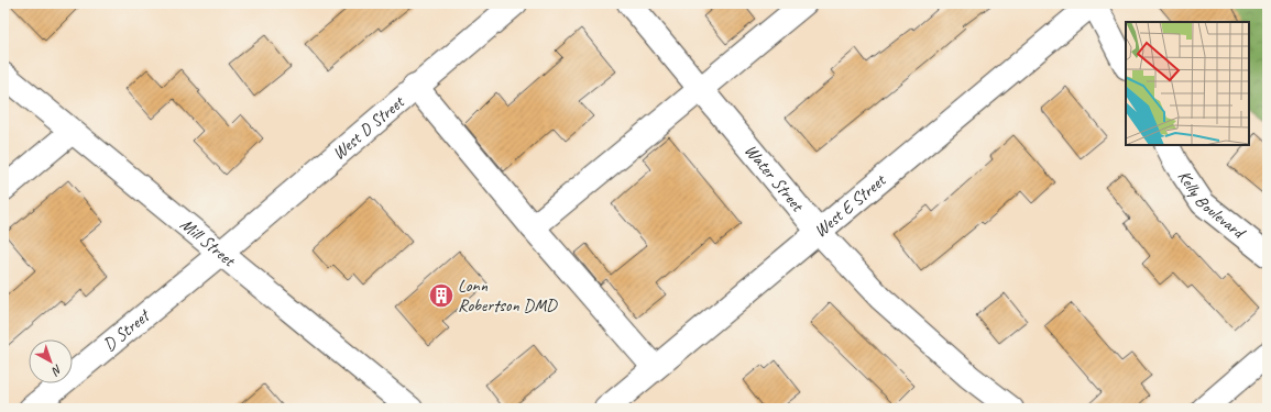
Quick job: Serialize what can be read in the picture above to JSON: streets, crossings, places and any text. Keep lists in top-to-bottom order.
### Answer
{
  "streets": {
    "street": [
      "West D Street",
      "Water Street",
      "Kelly Boulevard",
      "West E Street",
      "Mill Street",
      "D Street"
    ]
  },
  "crossings": [
    ["West D Street", "Mill Street"],
    ["West D Street", "D Street"],
    ["Water Street", "West E Street"],
    ["Mill Street", "D Street"]
  ],
  "places": {
    "building": ["Lonn Robertson DMD"]
  },
  "north": "bottom right"
}
